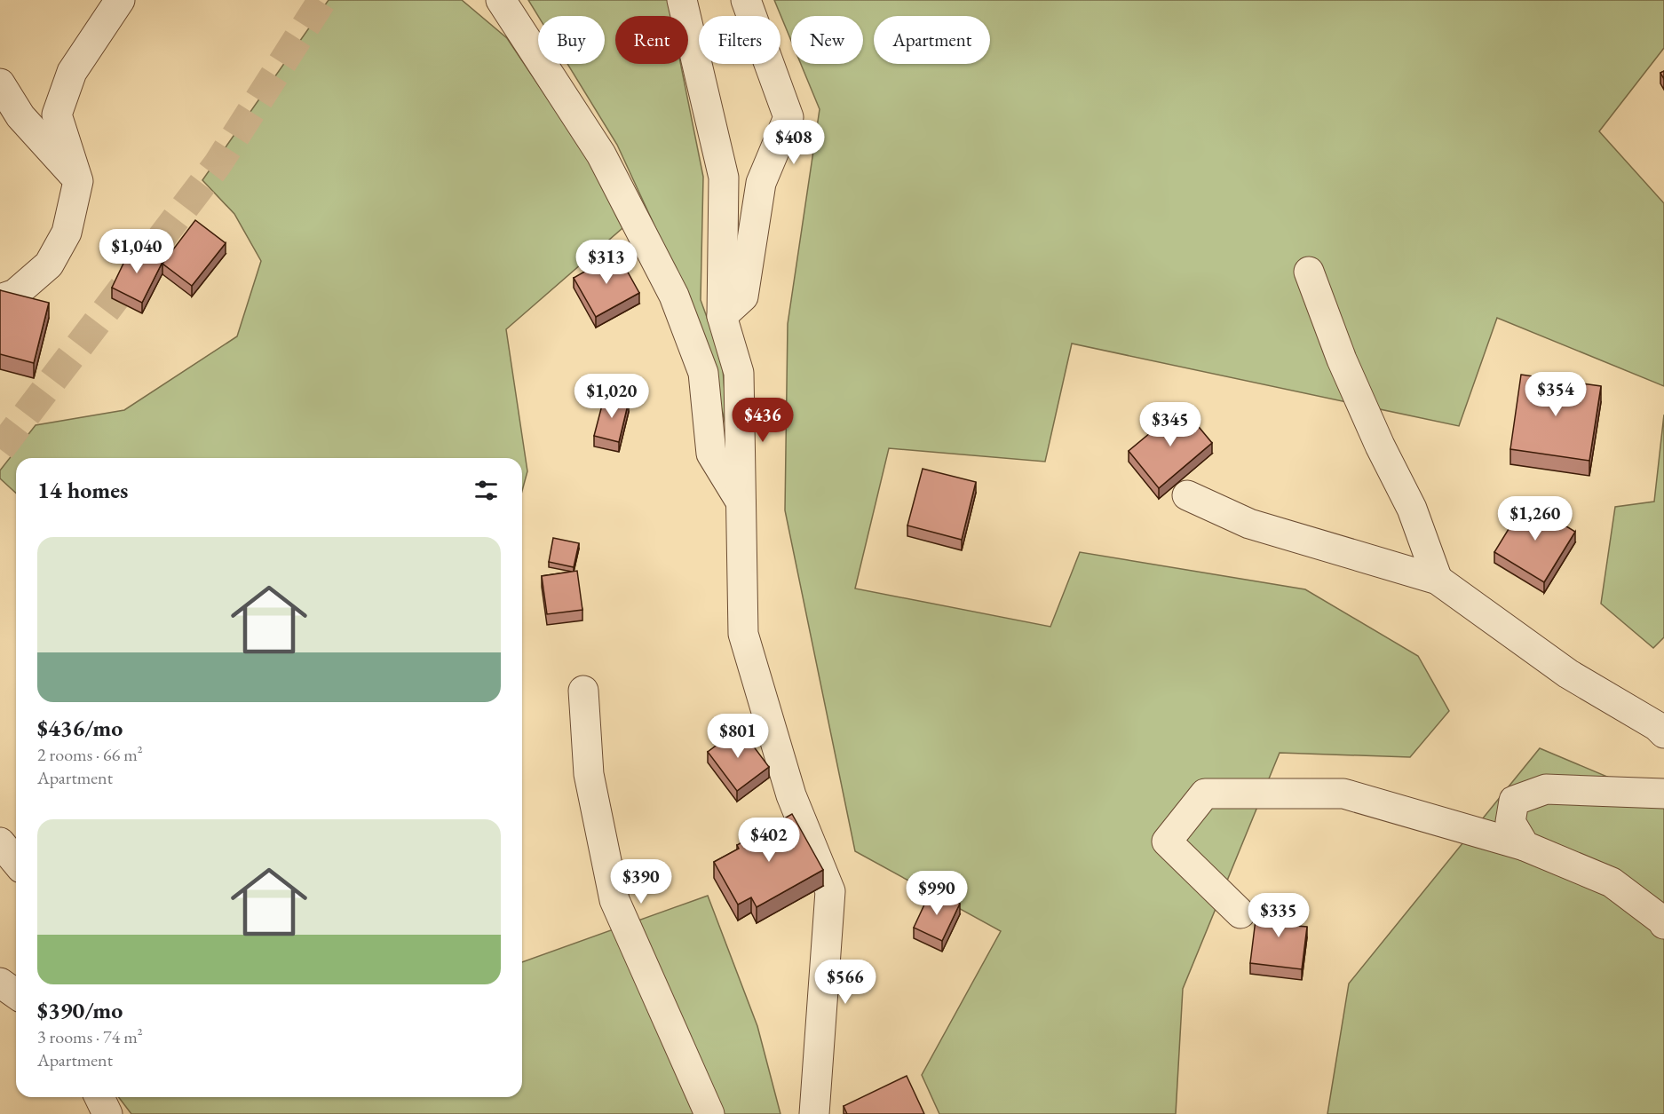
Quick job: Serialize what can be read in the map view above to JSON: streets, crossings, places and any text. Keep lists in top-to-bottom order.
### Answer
{
  "page": {
    "chip": [
      "Buy",
      "Rent",
      "Filters",
      "New",
      "Apartment"
    ],
    "price": [
      "$408",
      "$1,040",
      "$313",
      "$354",
      "$1,020",
      "$436",
      "$345",
      "$1,260",
      "$801",
      "$402",
      "$390",
      "$990",
      "$335",
      "$566"
    ],
    "heading": "14 homes",
    "list": [
      {
        "name": "$436/mo",
        "note": "2 rooms · 66 m² · Apartment"
      },
      {
        "name": "$390/mo",
        "note": "3 rooms · 74 m² · Apartment"
      }
    ]
  }
}
